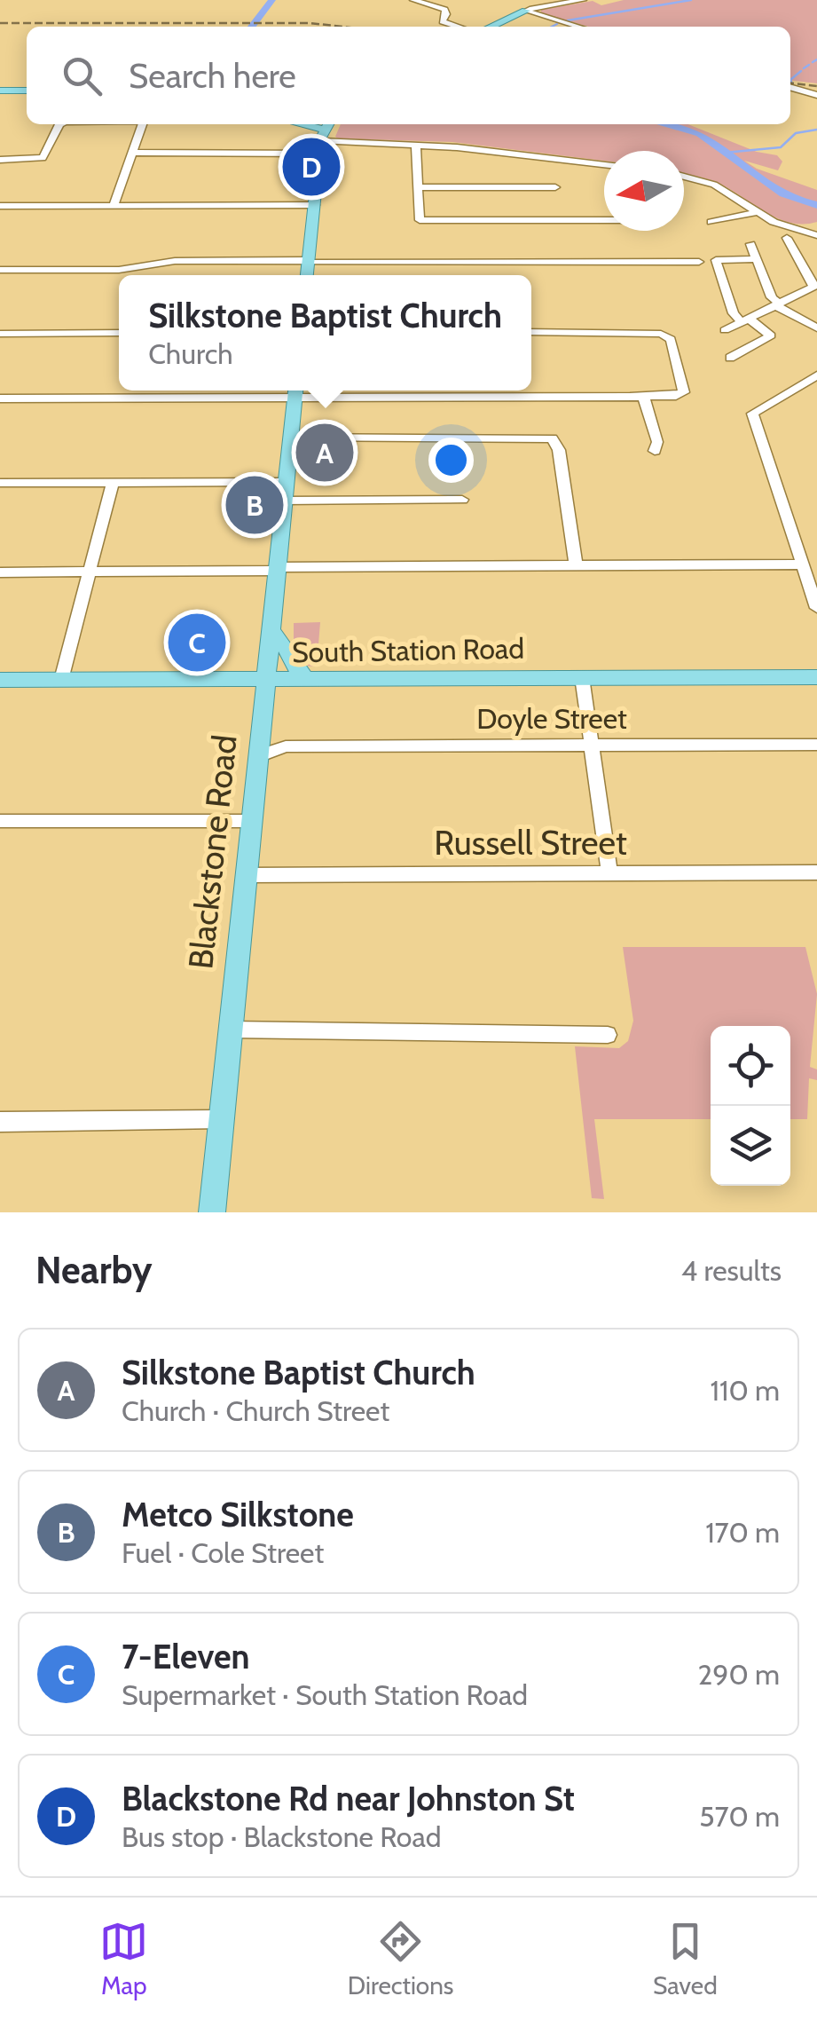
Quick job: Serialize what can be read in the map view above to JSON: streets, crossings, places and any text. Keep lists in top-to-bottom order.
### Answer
{
  "streets": {
    "main road": ["South Station Road", "Blackstone Road"],
    "street": ["Doyle Street", "Russell Street"]
  },
  "crossings": [
    ["South Station Road", "Blackstone Road"],
    ["Doyle Street", "Blackstone Road"],
    ["Russell Street", "Blackstone Road"]
  ],
  "north": "left",
  "page": {
    "search": "Search here",
    "pins": [
      "D",
      "A",
      "B",
      "C"
    ],
    "popup": ["Silkstone Baptist Church", "Church"],
    "heading": ["Nearby", "4 results"],
    "list": [
      {
        "mark": "A",
        "name": "Silkstone Baptist Church",
        "note": "Church · Church Street",
        "value": "110 m"
      },
      {
        "mark": "B",
        "name": "Metco Silkstone",
        "note": "Fuel · Cole Street",
        "value": "170 m"
      },
      {
        "mark": "C",
        "name": "7-Eleven",
        "note": "Supermarket · South Station Road",
        "value": "290 m"
      },
      {
        "mark": "D",
        "name": "Blackstone Rd near Johnston St",
        "note": "Bus stop · Blackstone Road",
        "value": "570 m"
      }
    ],
    "nav": ["Map", "Directions", "Saved"]
  }
}
